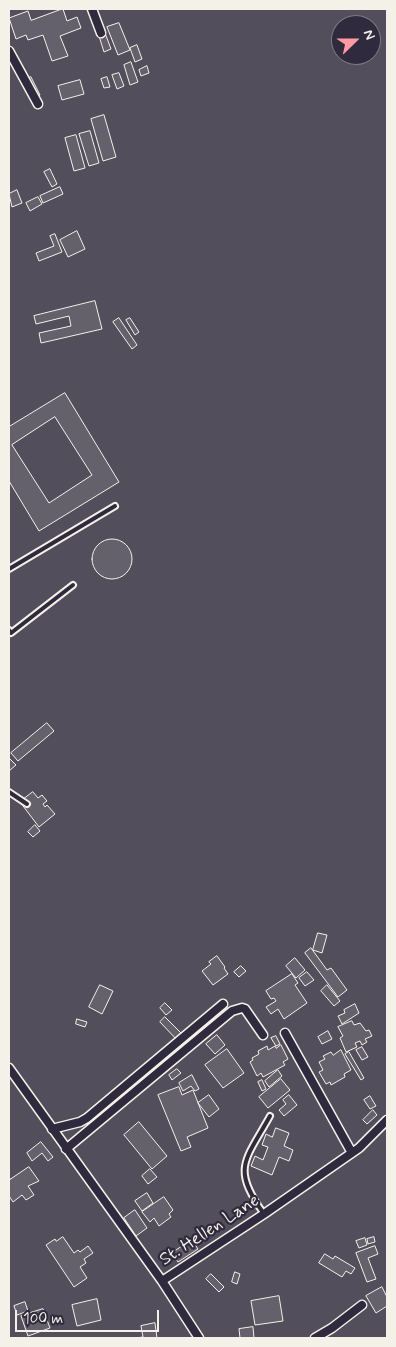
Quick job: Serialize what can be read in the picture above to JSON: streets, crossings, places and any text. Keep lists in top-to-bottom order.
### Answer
{
  "streets": {
    "street": ["St. Hellen Lane"]
  },
  "scale_bar": "100 m",
  "north": "right"
}
